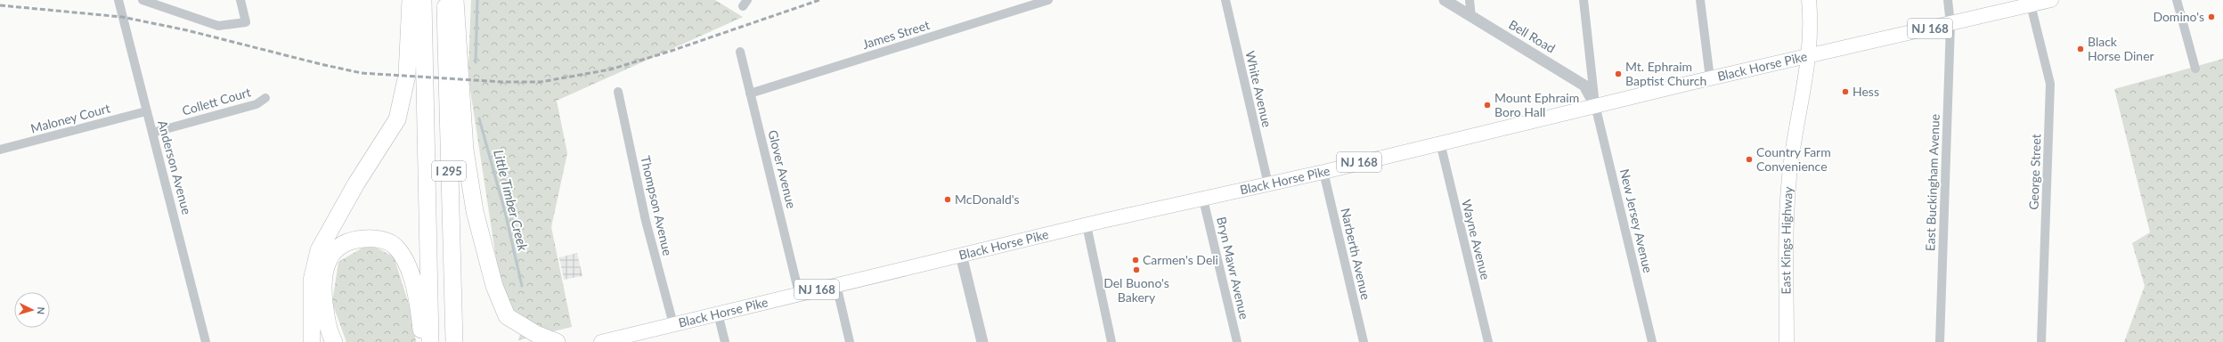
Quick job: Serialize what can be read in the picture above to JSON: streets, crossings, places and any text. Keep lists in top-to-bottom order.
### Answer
{
  "streets": {
    "highway": ["I 295"],
    "main road": ["NJ 168", "Black Horse Pike", "East Kings Highway"],
    "street": [
      "James Street",
      "Bell Road",
      "White Avenue",
      "Collett Court",
      "Maloney Court",
      "Anderson Avenue",
      "Glover Avenue",
      "George Street",
      "East Buckingham Avenue",
      "Thompson Avenue",
      "New Jersey Avenue",
      "Wayne Avenue",
      "Narberth Avenue",
      "Bryn Mawr Avenue"
    ]
  },
  "crossings": [
    ["James Street", "Glover Avenue"],
    ["Bell Road", "Black Horse Pike"],
    ["Bell Road", "New Jersey Avenue"],
    ["Black Horse Pike", "White Avenue"],
    ["Black Horse Pike", "Glover Avenue"],
    ["Black Horse Pike", "George Street"],
    ["Black Horse Pike", "East Buckingham Avenue"],
    ["Black Horse Pike", "Thompson Avenue"],
    ["Black Horse Pike", "New Jersey Avenue"],
    ["Black Horse Pike", "Wayne Avenue"],
    ["Black Horse Pike", "East Kings Highway"],
    ["Black Horse Pike", "Narberth Avenue"],
    ["Black Horse Pike", "Bryn Mawr Avenue"],
    ["Collett Court", "Anderson Avenue"],
    ["Maloney Court", "Anderson Avenue"]
  ],
  "water": ["Little Timber Creek"],
  "places": [
    "Domino's",
    "Black Horse Diner",
    "Mt. Ephraim Baptist Church",
    "Hess",
    "Mount Ephraim Boro Hall",
    "Country Farm Convenience",
    "McDonald's",
    "Carmen's Deli",
    "Del Buono's Bakery"
  ],
  "north": "right"
}
